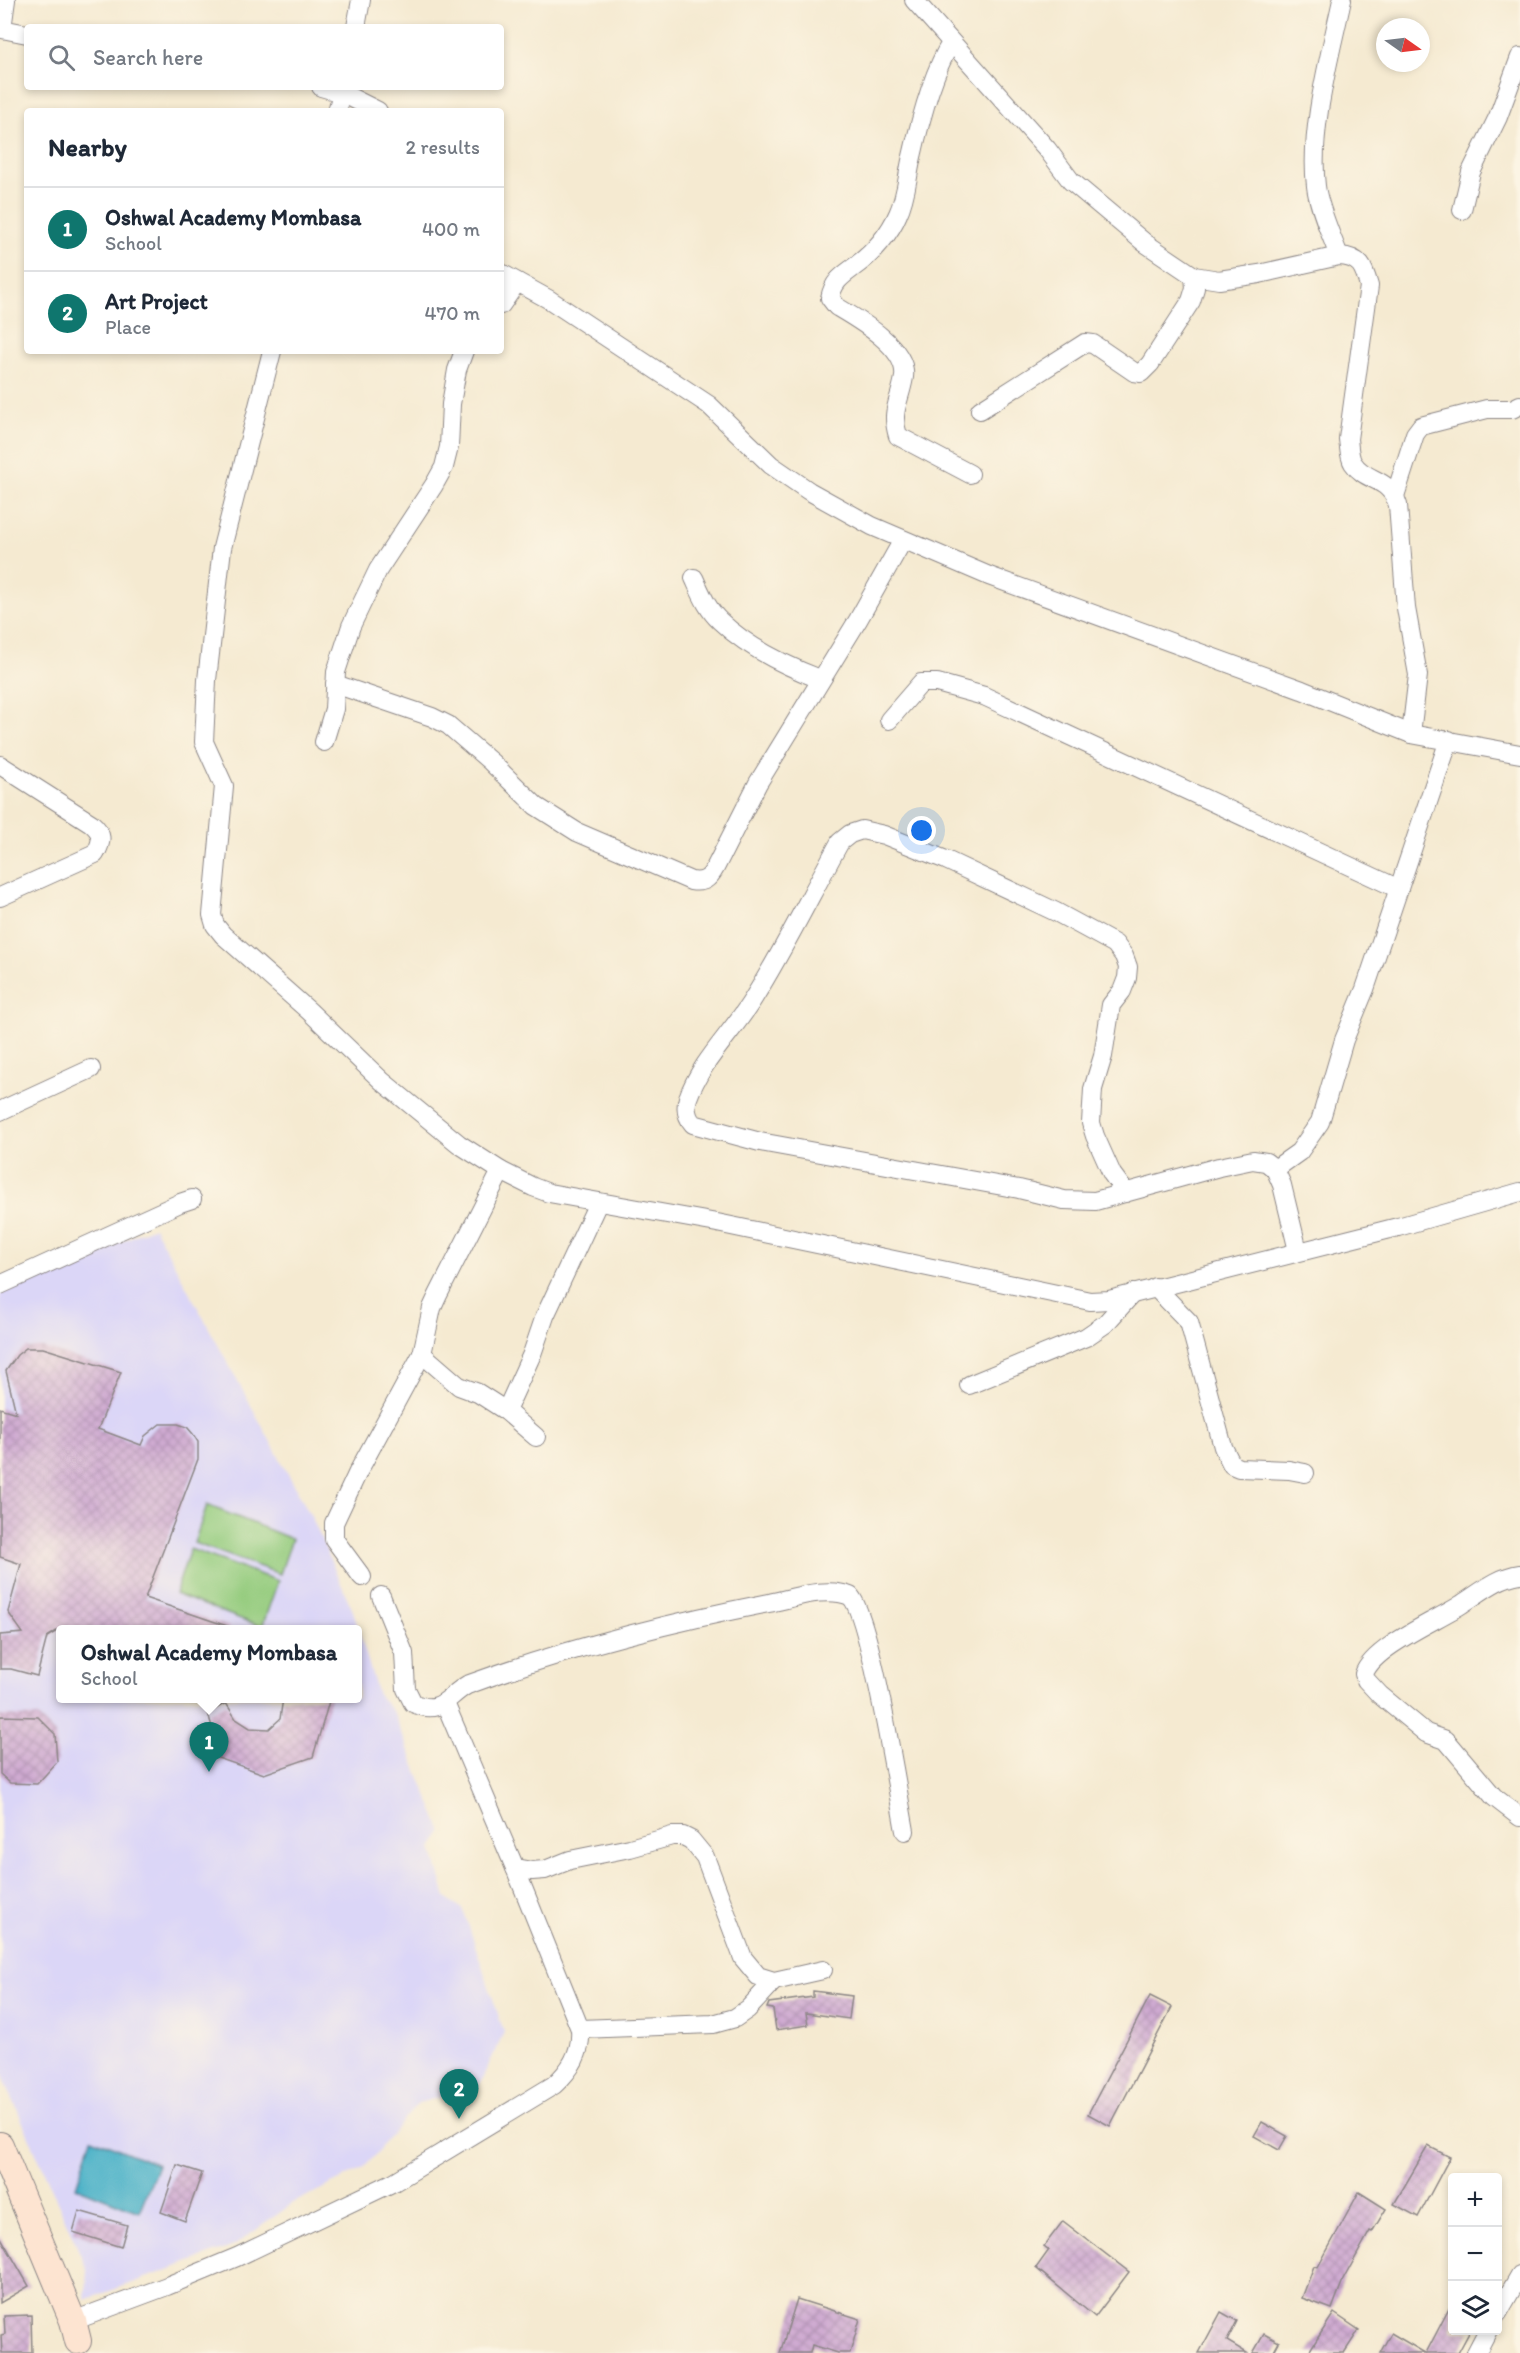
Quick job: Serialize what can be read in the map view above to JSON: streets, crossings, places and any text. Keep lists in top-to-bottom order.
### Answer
{
  "north": "right",
  "page": {
    "search": "Search here",
    "heading": ["Nearby", "2 results"],
    "list": [
      {
        "mark": "1",
        "name": "Oshwal Academy Mombasa",
        "note": "School",
        "value": "400 m"
      },
      {
        "mark": "2",
        "name": "Art Project",
        "note": "Place",
        "value": "470 m"
      }
    ],
    "popup": ["Oshwal Academy Mombasa", "School"],
    "pins": ["1", "2"],
    "map_buttons": ["+", "−"]
  }
}
